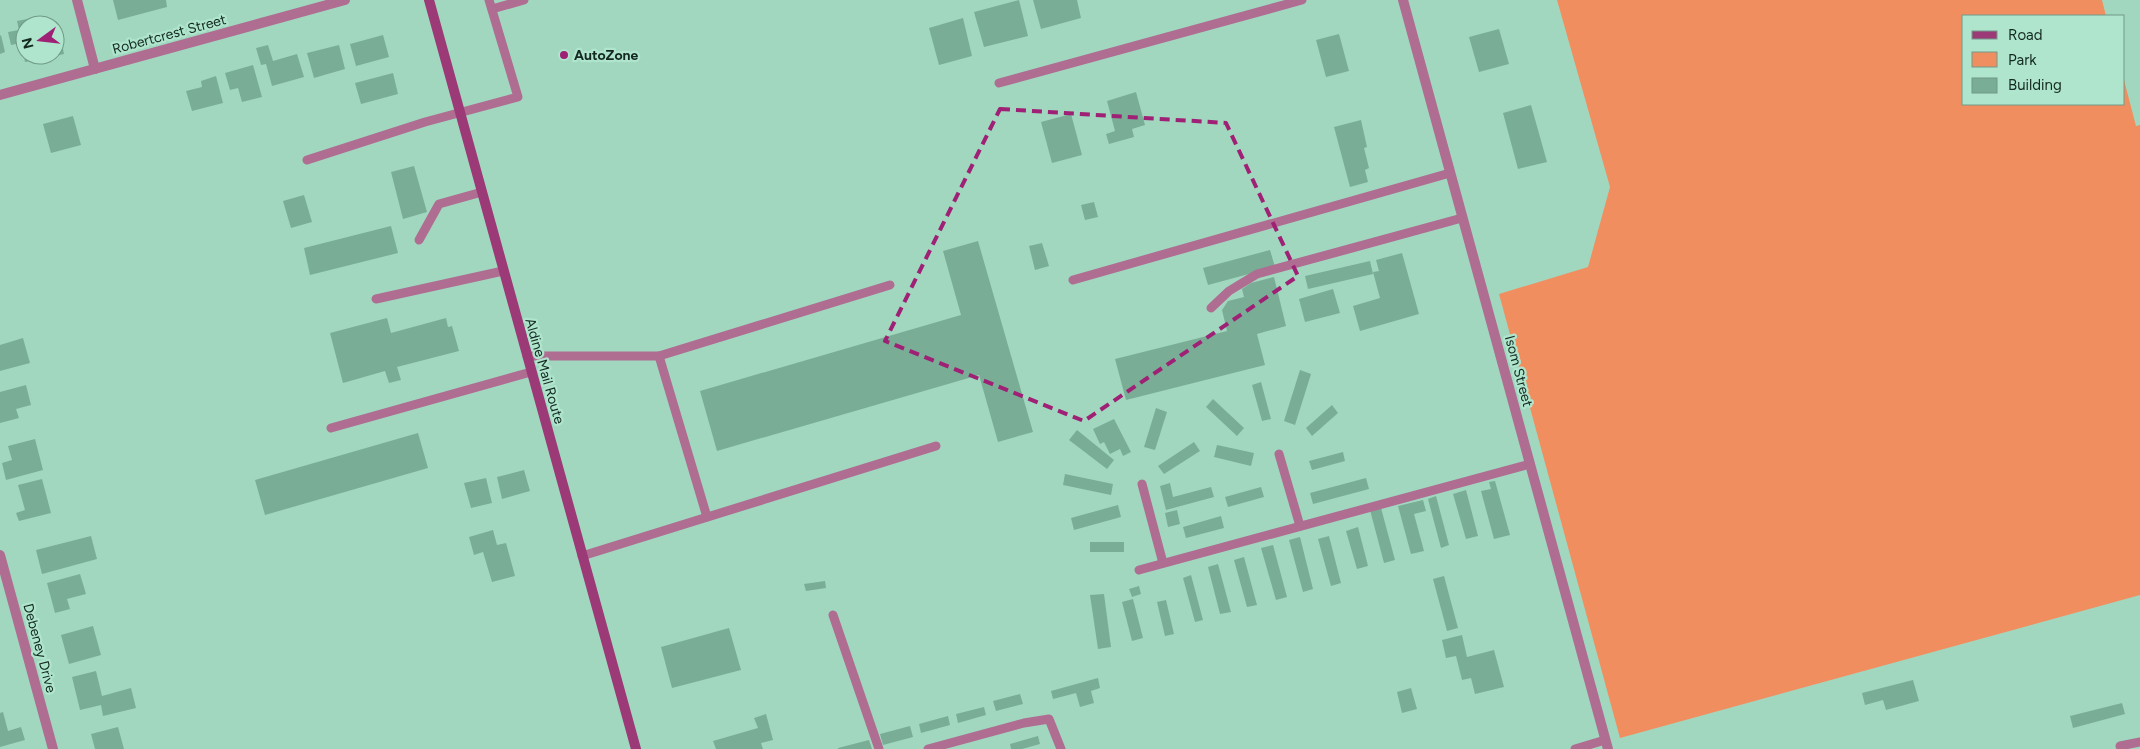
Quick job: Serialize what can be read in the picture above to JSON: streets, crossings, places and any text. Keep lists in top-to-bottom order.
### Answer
{
  "streets": {
    "main road": ["Aldine Mail Route"],
    "street": ["Robertcrest Street", "Isom Street", "Debeney Drive"]
  },
  "places": ["AutoZone"],
  "legend": ["Road", "Park", "Building"],
  "north": "left"
}
